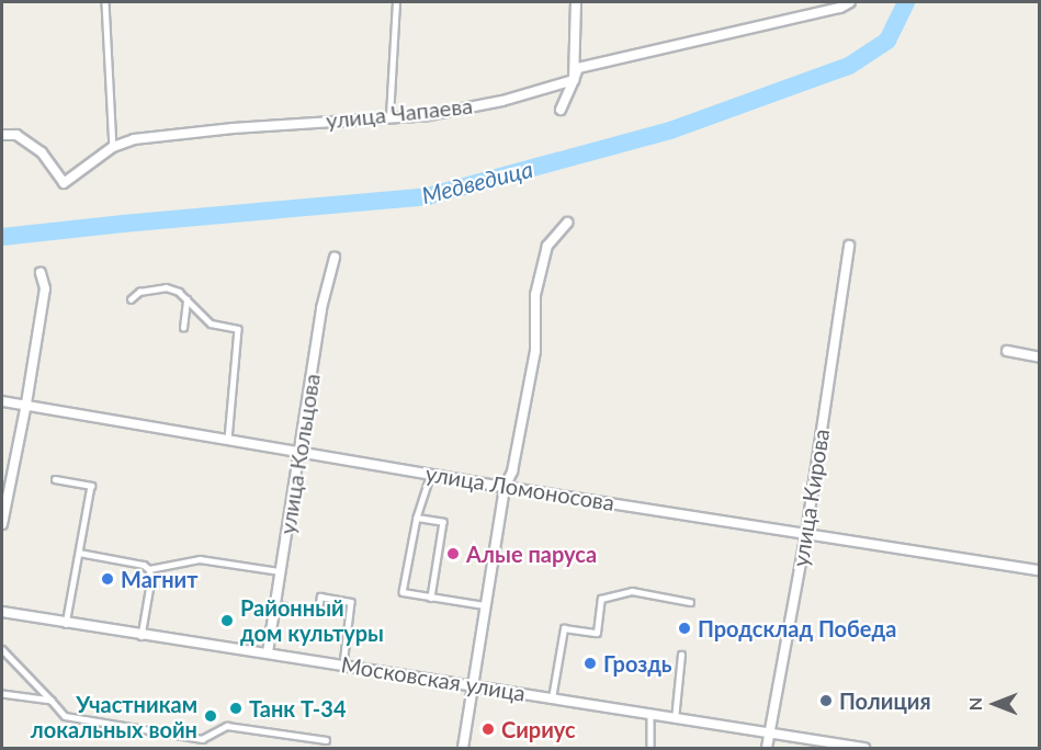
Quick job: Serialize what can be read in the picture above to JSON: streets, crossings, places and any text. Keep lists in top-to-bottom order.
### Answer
{
  "streets": {
    "street": [
      "улица Чапаева",
      "улица Кольцова",
      "улица Ломоносова",
      "улица Кирова",
      "Московская улица"
    ]
  },
  "crossings": [
    ["улица Кольцова", "улица Ломоносова"],
    ["улица Кольцова", "Московская улица"],
    ["улица Ломоносова", "улица Кирова"],
    ["улица Кирова", "Московская улица"]
  ],
  "water": ["Медведица"],
  "places": [
    "Алые паруса",
    "Магнит",
    "Районный дом культуры",
    "Продсклад Победа",
    "Гроздь",
    "Полиция",
    "Танк Т-34",
    "Участникам локальных войн",
    "Сириус"
  ],
  "north": "left"
}
